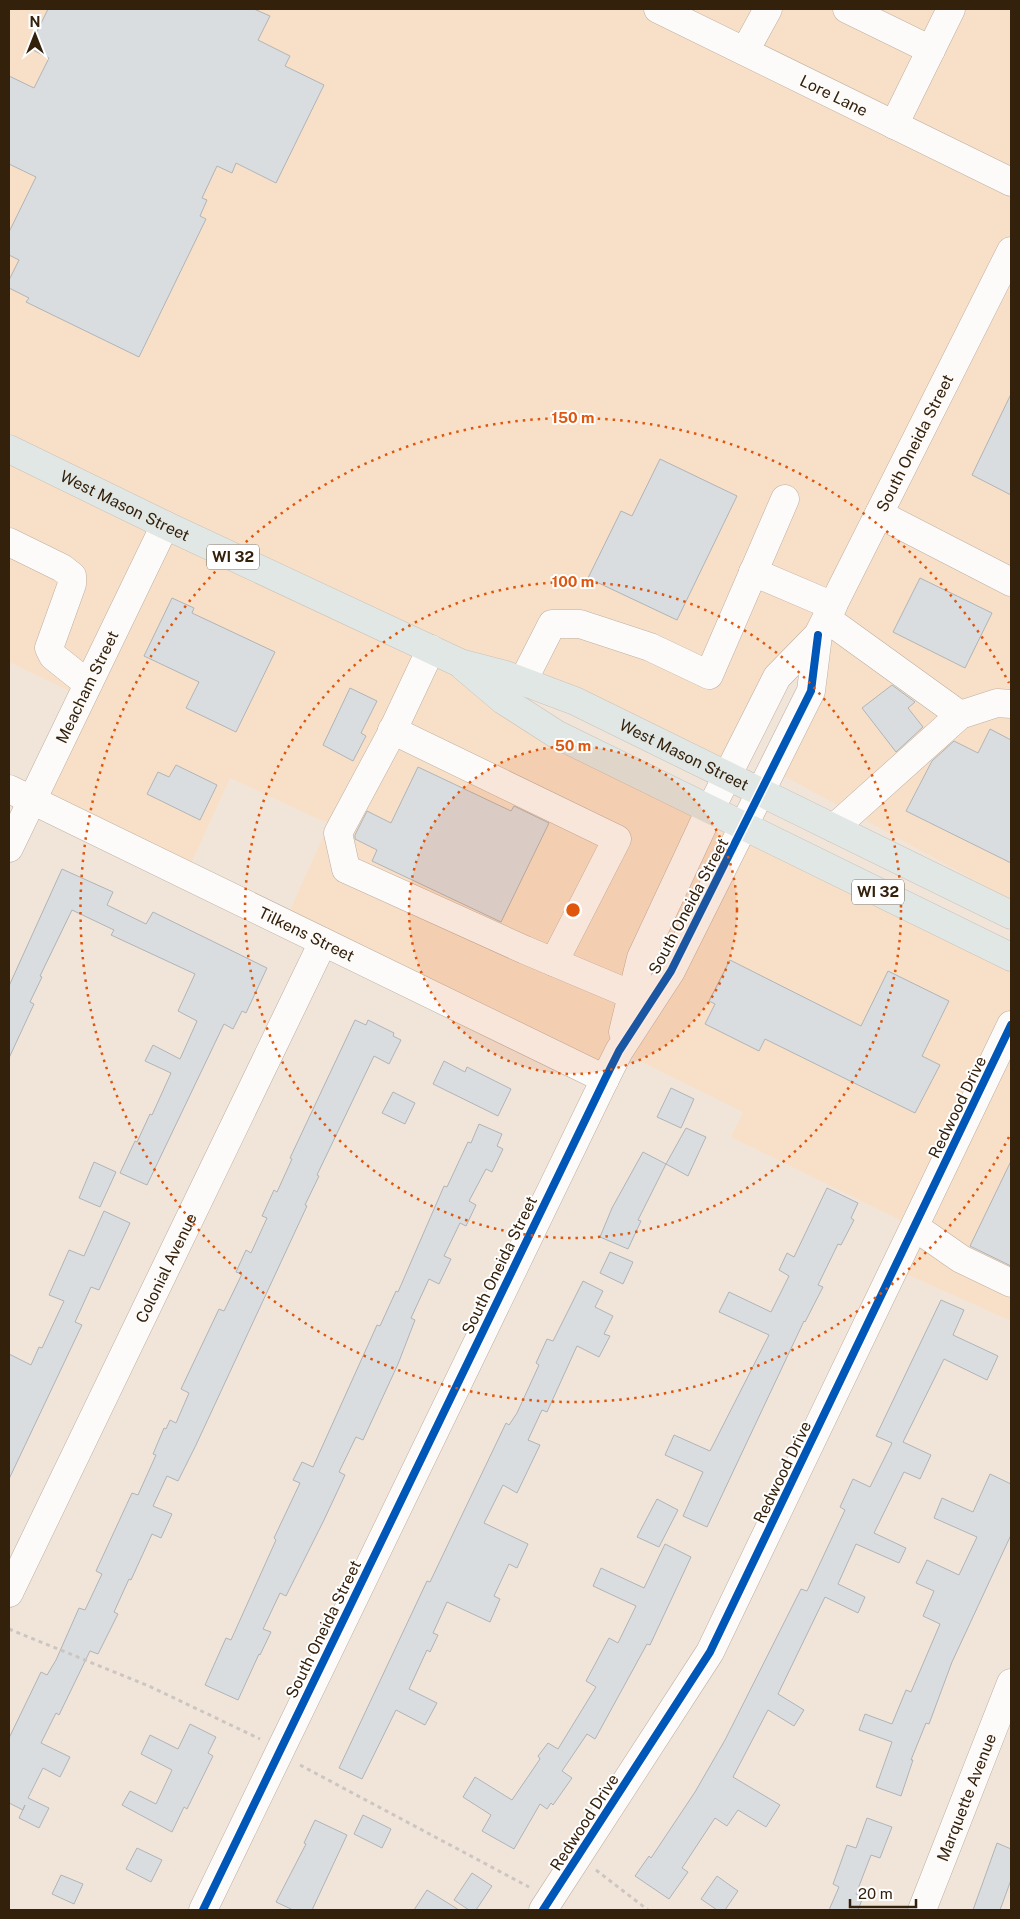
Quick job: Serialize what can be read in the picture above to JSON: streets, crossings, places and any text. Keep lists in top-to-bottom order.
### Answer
{
  "streets": {
    "main road": ["West Mason Street", "WI 32"],
    "street": [
      "Lore Lane",
      "South Oneida Street",
      "Meacham Street",
      "Tilkens Street",
      "Redwood Drive",
      "Colonial Avenue",
      "Marquette Avenue"
    ]
  },
  "crossings": [
    ["South Oneida Street", "West Mason Street"],
    ["South Oneida Street", "Tilkens Street"],
    ["West Mason Street", "Meacham Street"],
    ["Meacham Street", "Tilkens Street"],
    ["Tilkens Street", "Colonial Avenue"]
  ],
  "scale_bar": "20 m",
  "north": "top",
  "rings": ["150 m", "100 m", "50 m"]
}
